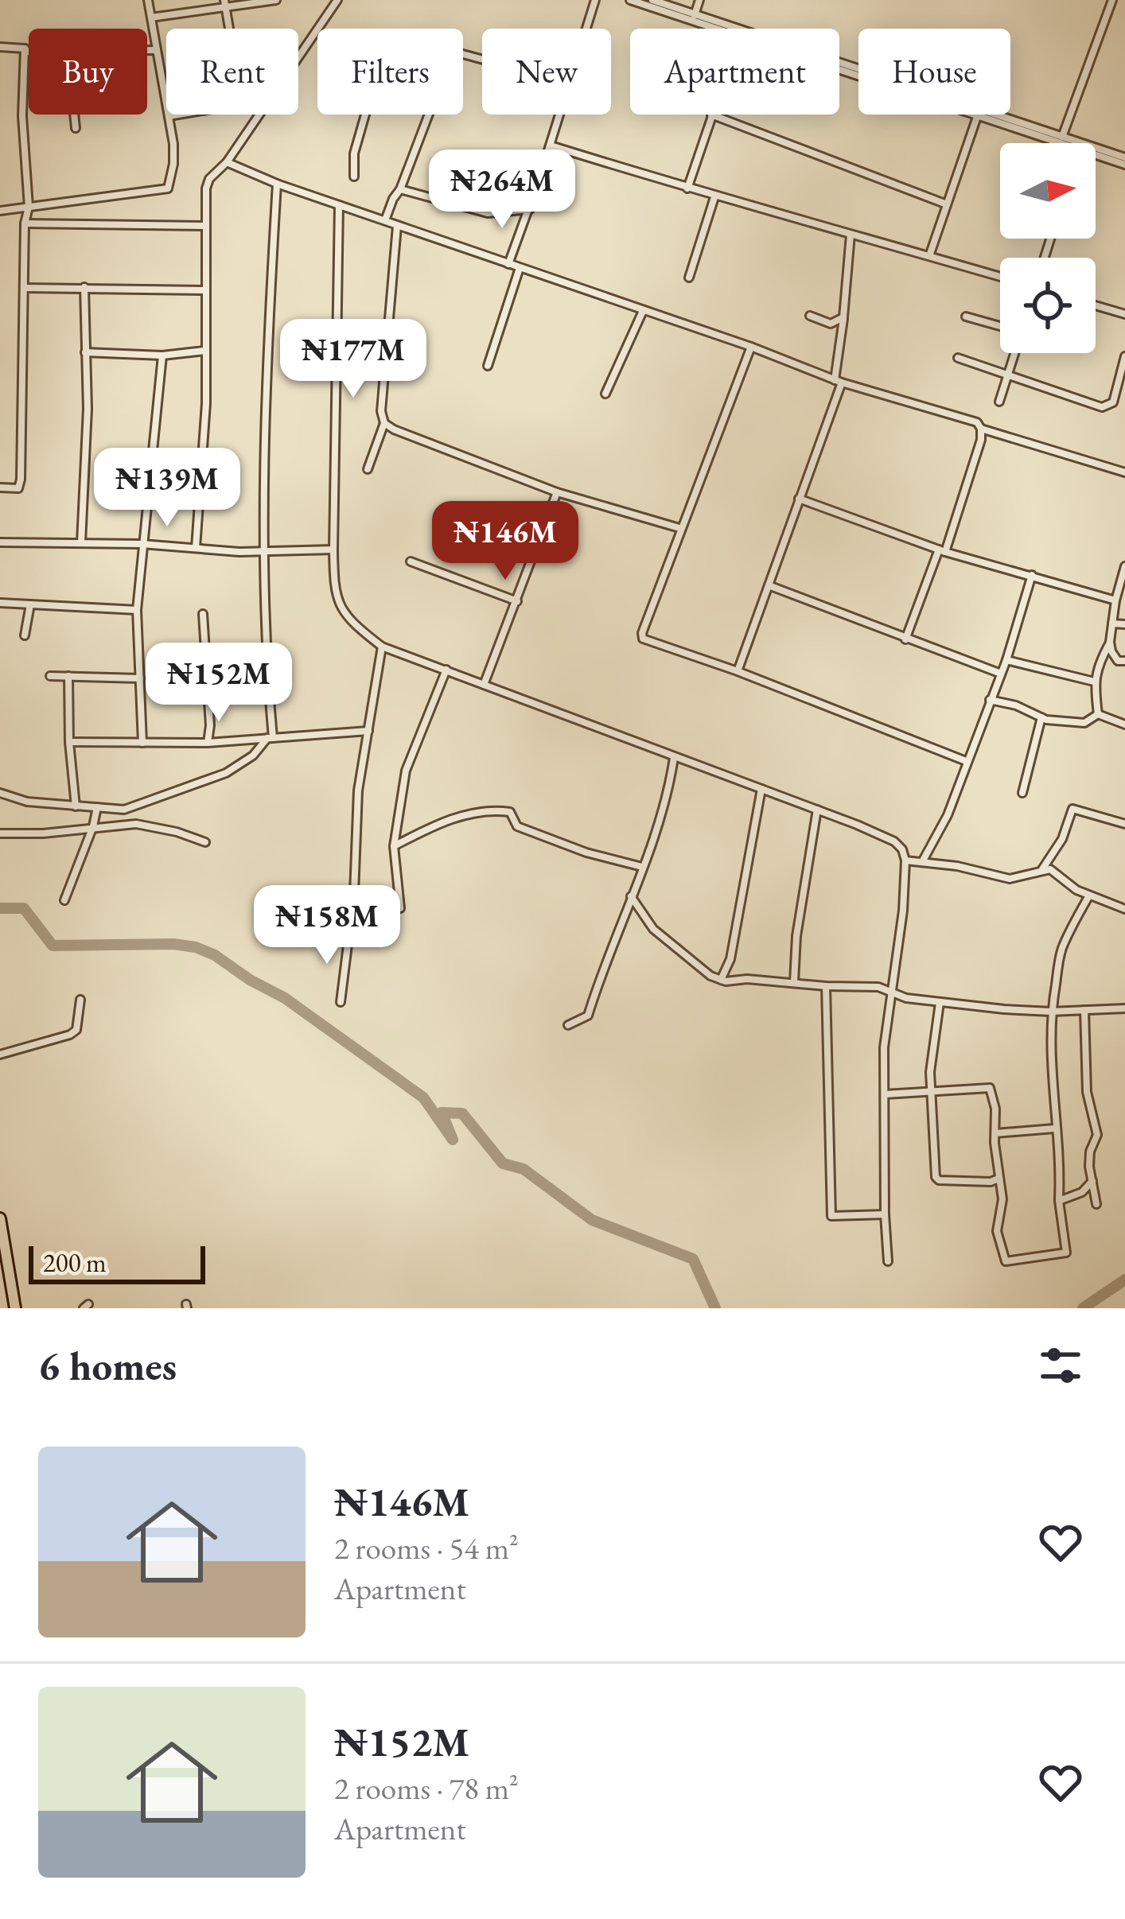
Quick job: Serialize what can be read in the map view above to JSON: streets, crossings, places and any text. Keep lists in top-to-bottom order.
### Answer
{
  "scale_bar": "200 m",
  "north": "right",
  "page": {
    "chip": [
      "Buy",
      "Rent",
      "Filters",
      "New",
      "Apartment",
      "House"
    ],
    "price": [
      "₦264M",
      "₦177M",
      "₦139M",
      "₦146M",
      "₦152M",
      "₦158M"
    ],
    "scale": "200 m",
    "heading": "6 homes",
    "list": [
      {
        "name": "₦146M",
        "note": "2 rooms · 54 m² · Apartment"
      },
      {
        "name": "₦152M",
        "note": "2 rooms · 78 m² · Apartment"
      }
    ]
  }
}
